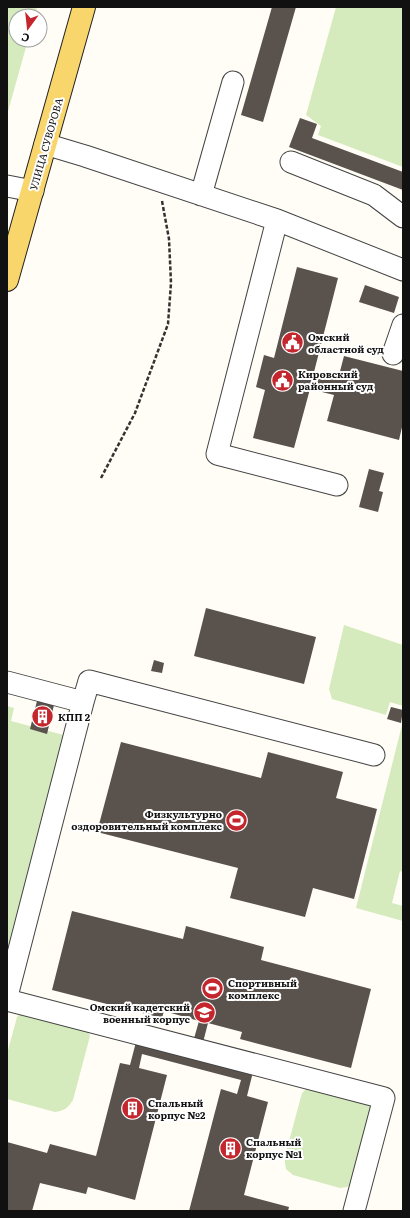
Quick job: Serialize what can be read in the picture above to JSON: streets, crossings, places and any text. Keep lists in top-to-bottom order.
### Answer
{
  "streets": {
    "main road": ["УЛИЦА СУВОРОВА"]
  },
  "places": {
    "public building": ["Омский областной суд", "Кировский районный суд"],
    "building": ["КПП 2", "Спальный корпус №2", "Спальный корпус №1"],
    "sports": ["Физкультурно оздоровительный комплекс", "Спортивный комплекс"],
    "school or university": ["Омский кадетский военный корпус"]
  },
  "north": "bottom"
}
